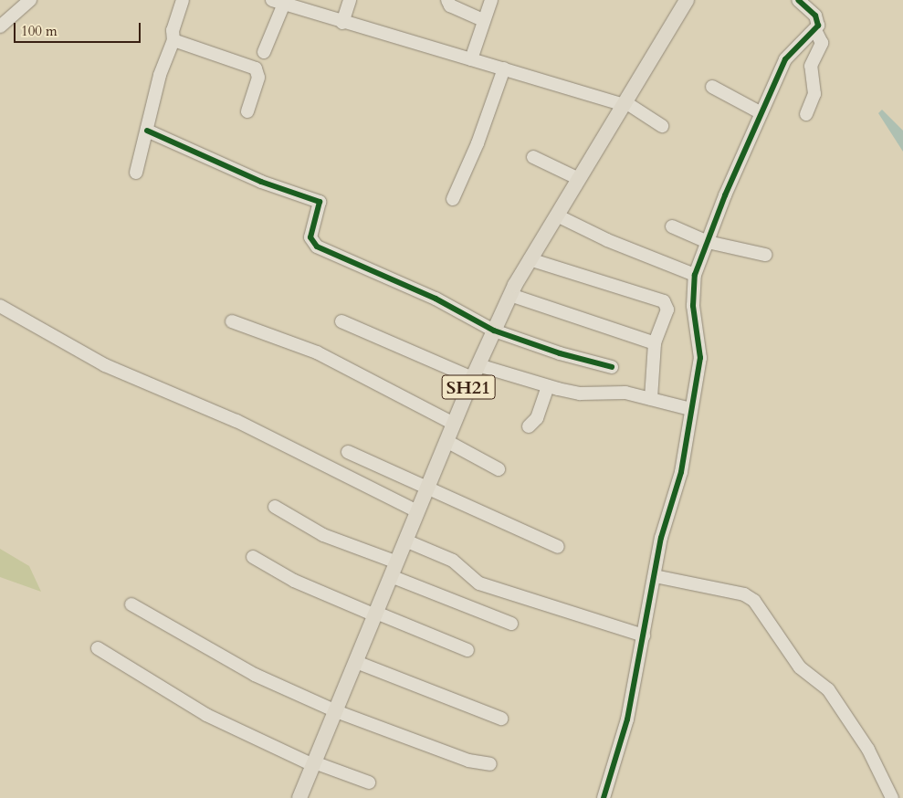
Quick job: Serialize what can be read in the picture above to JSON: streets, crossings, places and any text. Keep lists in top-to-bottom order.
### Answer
{
  "streets": {
    "main road": ["SH21"]
  },
  "scale_bar": "100 m"
}
